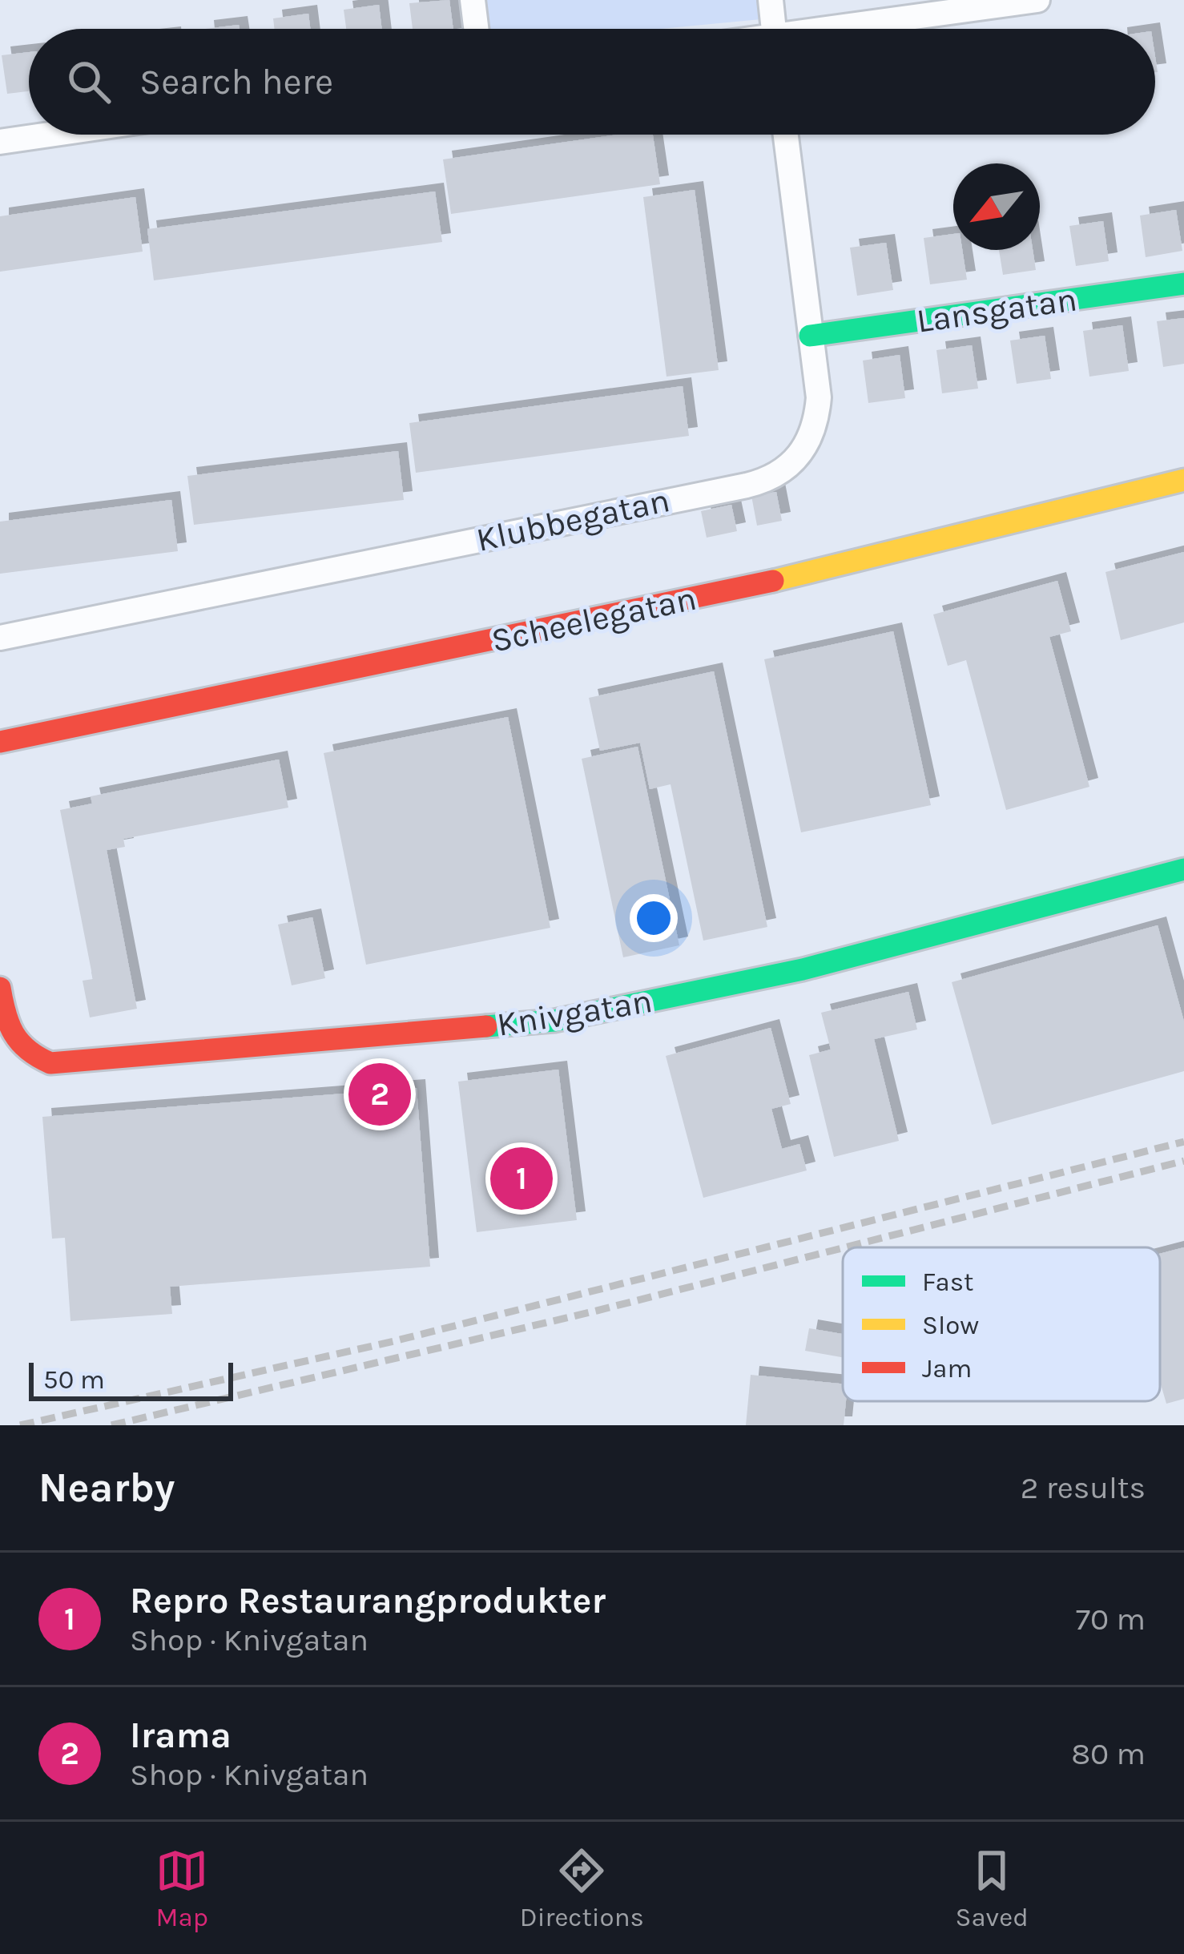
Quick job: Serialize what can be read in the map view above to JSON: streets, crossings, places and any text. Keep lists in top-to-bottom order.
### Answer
{
  "streets": {
    "street": [
      "Lansgatan",
      "Klubbegatan",
      "Scheelegatan",
      "Knivgatan"
    ]
  },
  "crossings": [
    ["Lansgatan", "Klubbegatan"]
  ],
  "legend": ["Fast", "Slow", "Jam"],
  "scale_bar": "50 m",
  "north": "bottom left",
  "page": {
    "search": "Search here",
    "pins": ["2", "1"],
    "scale": "50 m",
    "heading": ["Nearby", "2 results"],
    "list": [
      {
        "mark": "1",
        "name": "Repro Restaurangprodukter",
        "note": "Shop · Knivgatan",
        "value": "70 m"
      },
      {
        "mark": "2",
        "name": "Irama",
        "note": "Shop · Knivgatan",
        "value": "80 m"
      }
    ],
    "nav": ["Map", "Directions", "Saved"]
  }
}
